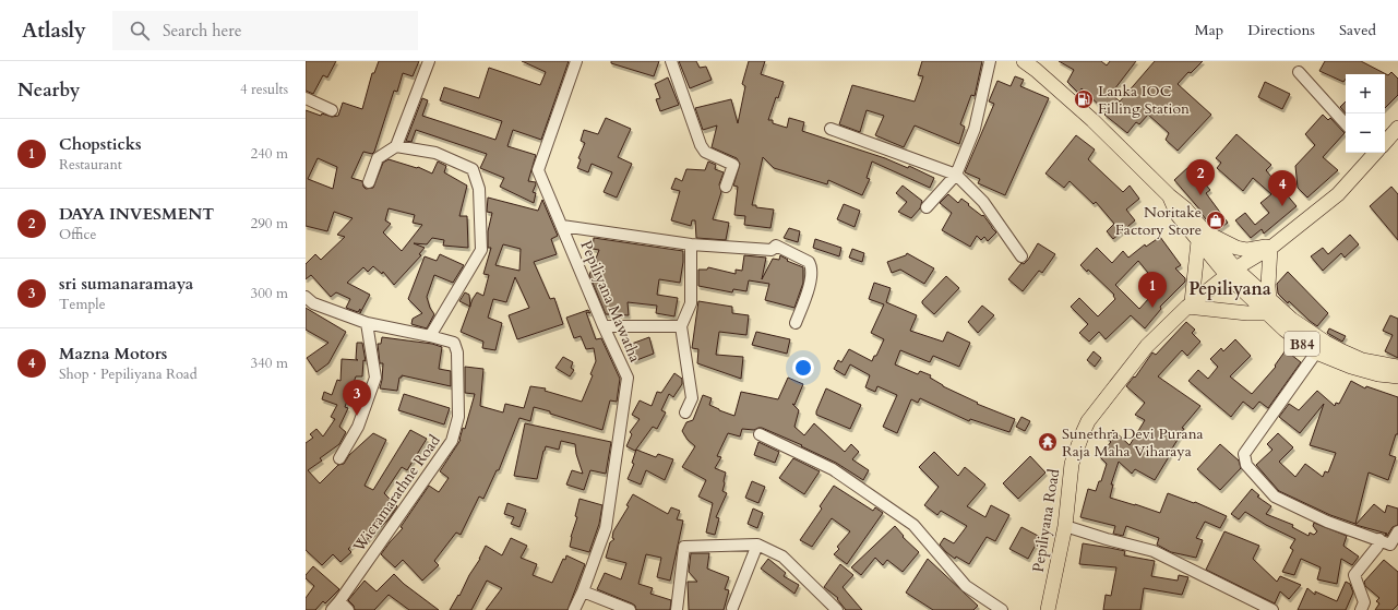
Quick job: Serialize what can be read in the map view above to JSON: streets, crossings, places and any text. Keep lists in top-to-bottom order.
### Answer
{
  "streets": {
    "main road": ["B84", "Pepiliyana Road"],
    "street": ["Pepiliyana Mawatha", "Wicramarathne Road"]
  },
  "crossings": [
    ["B84", "Pepiliyana Road"]
  ],
  "districts": ["Pepiliyana"],
  "places": {
    "fuel station": ["Lanka IOC Filling Station"],
    "shop": ["Noritake Factory Store"],
    "temple": ["Sunethra Devi Purana Raja Maha Viharaya"]
  },
  "page": {
    "header": "Atlasly",
    "search": "Search here",
    "nav": ["Map", "Directions", "Saved"],
    "heading": ["Nearby", "4 results"],
    "map_buttons": ["+", "−"],
    "list": [
      {
        "mark": "1",
        "name": "Chopsticks",
        "note": "Restaurant",
        "value": "240 m"
      },
      {
        "mark": "2",
        "name": "DAYA INVESMENT",
        "note": "Office",
        "value": "290 m"
      },
      {
        "mark": "3",
        "name": "sri sumanaramaya",
        "note": "Temple",
        "value": "300 m"
      },
      {
        "mark": "4",
        "name": "Mazna Motors",
        "note": "Shop · Pepiliyana Road",
        "value": "340 m"
      }
    ],
    "pins": [
      "2",
      "4",
      "1",
      "3"
    ]
  }
}
